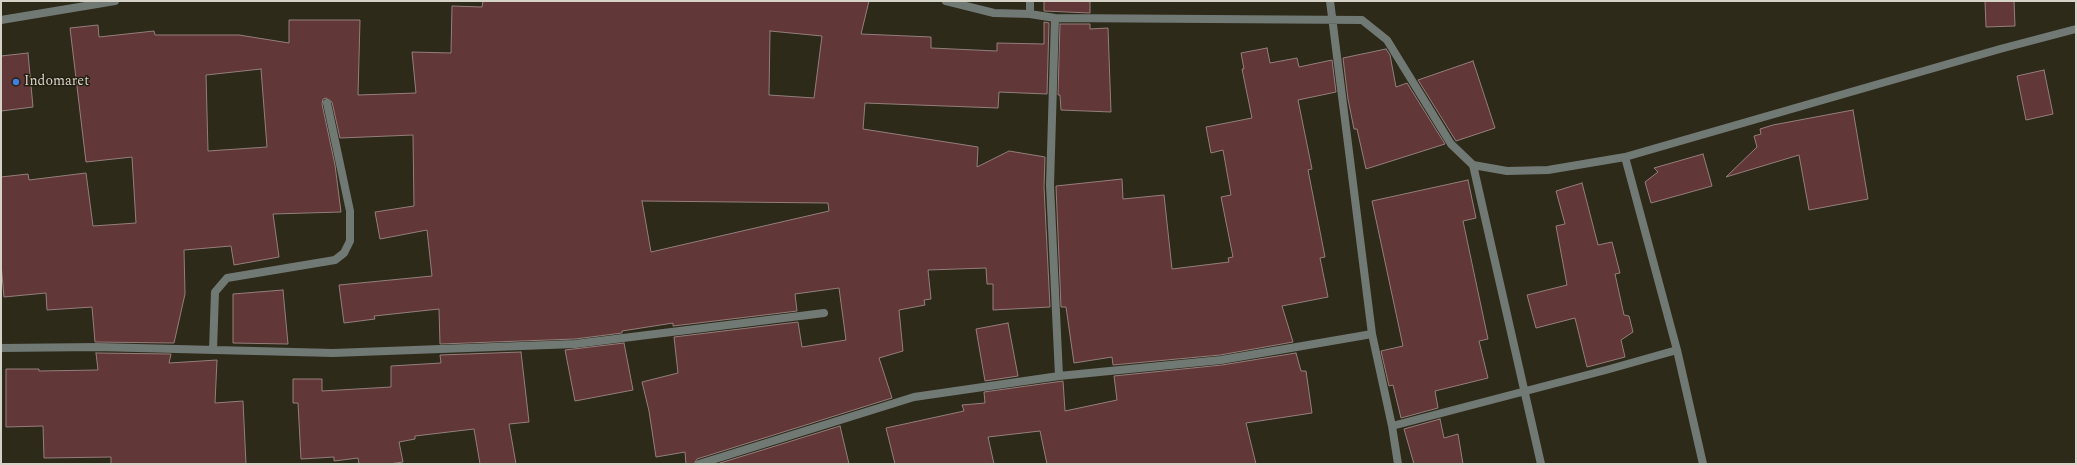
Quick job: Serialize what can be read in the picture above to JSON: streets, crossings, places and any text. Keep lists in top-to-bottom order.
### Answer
{
  "places": ["Indomaret"]
}
